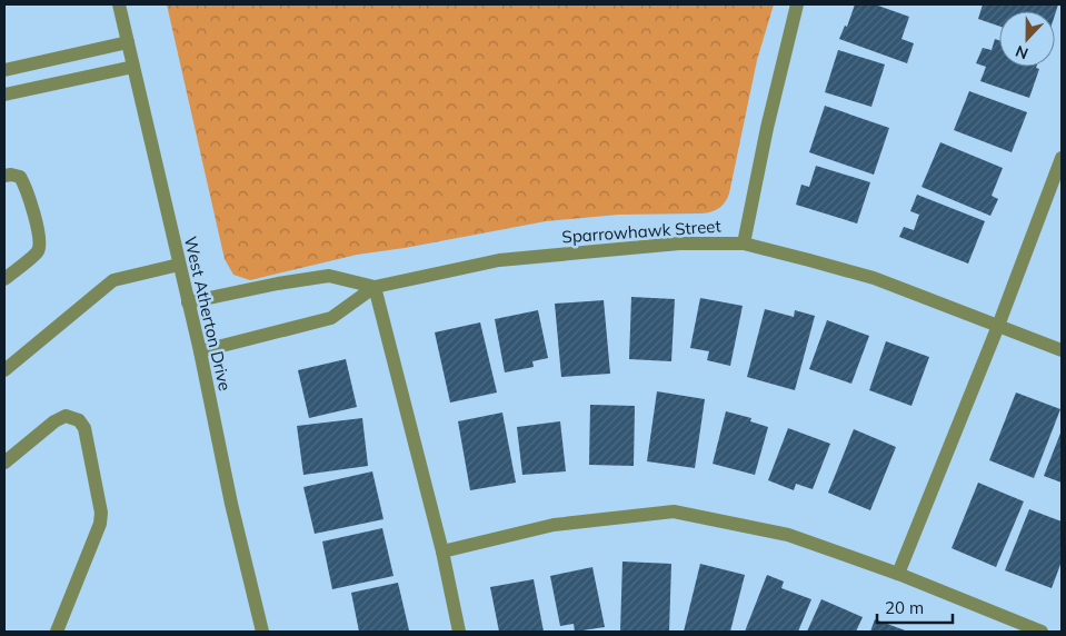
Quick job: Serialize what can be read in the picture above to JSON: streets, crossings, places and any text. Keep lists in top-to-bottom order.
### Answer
{
  "streets": {
    "street": ["Sparrowhawk Street", "West Atherton Drive"]
  },
  "scale_bar": "20 m",
  "north": "bottom"
}
